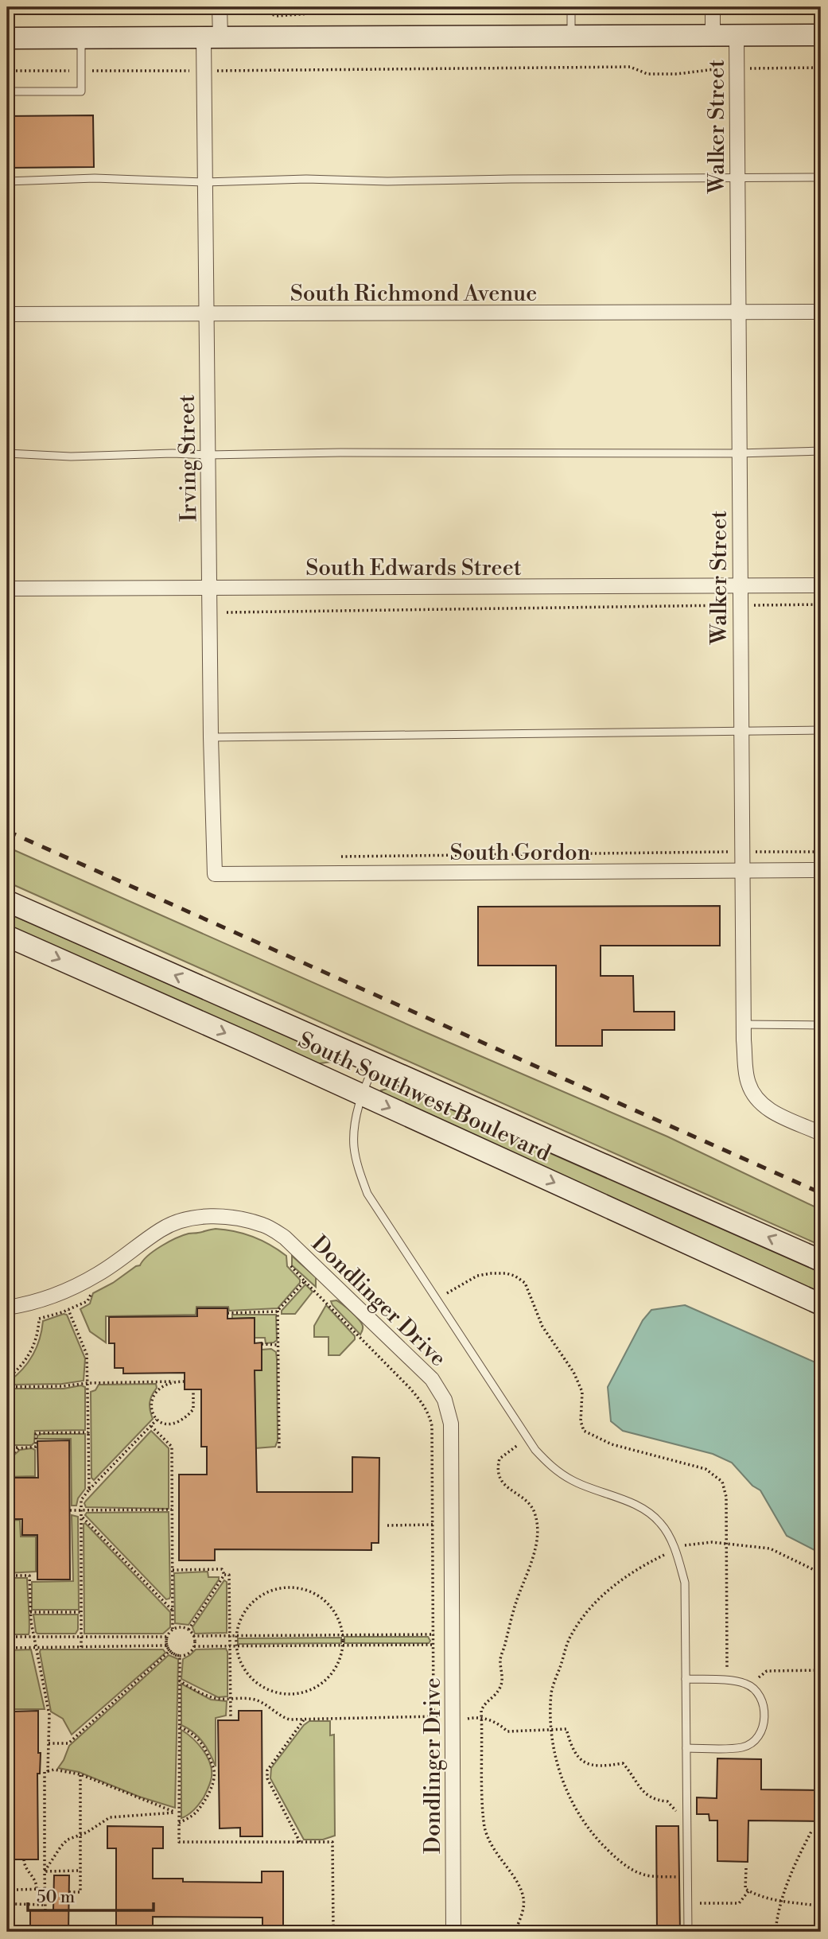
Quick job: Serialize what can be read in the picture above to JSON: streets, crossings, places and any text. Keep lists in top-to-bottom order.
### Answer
{
  "streets": {
    "main road": ["South Southwest Boulevard"],
    "street": [
      "Walker Street",
      "South Richmond Avenue",
      "Irving Street",
      "South Edwards Street",
      "South Gordon",
      "Dondlinger Drive"
    ]
  },
  "crossings": [
    ["Walker Street", "South Richmond Avenue"],
    ["Walker Street", "South Edwards Street"],
    ["Walker Street", "South Gordon"],
    ["South Richmond Avenue", "Irving Street"],
    ["Irving Street", "South Edwards Street"],
    ["Irving Street", "South Gordon"]
  ],
  "scale_bar": "50 m"
}
